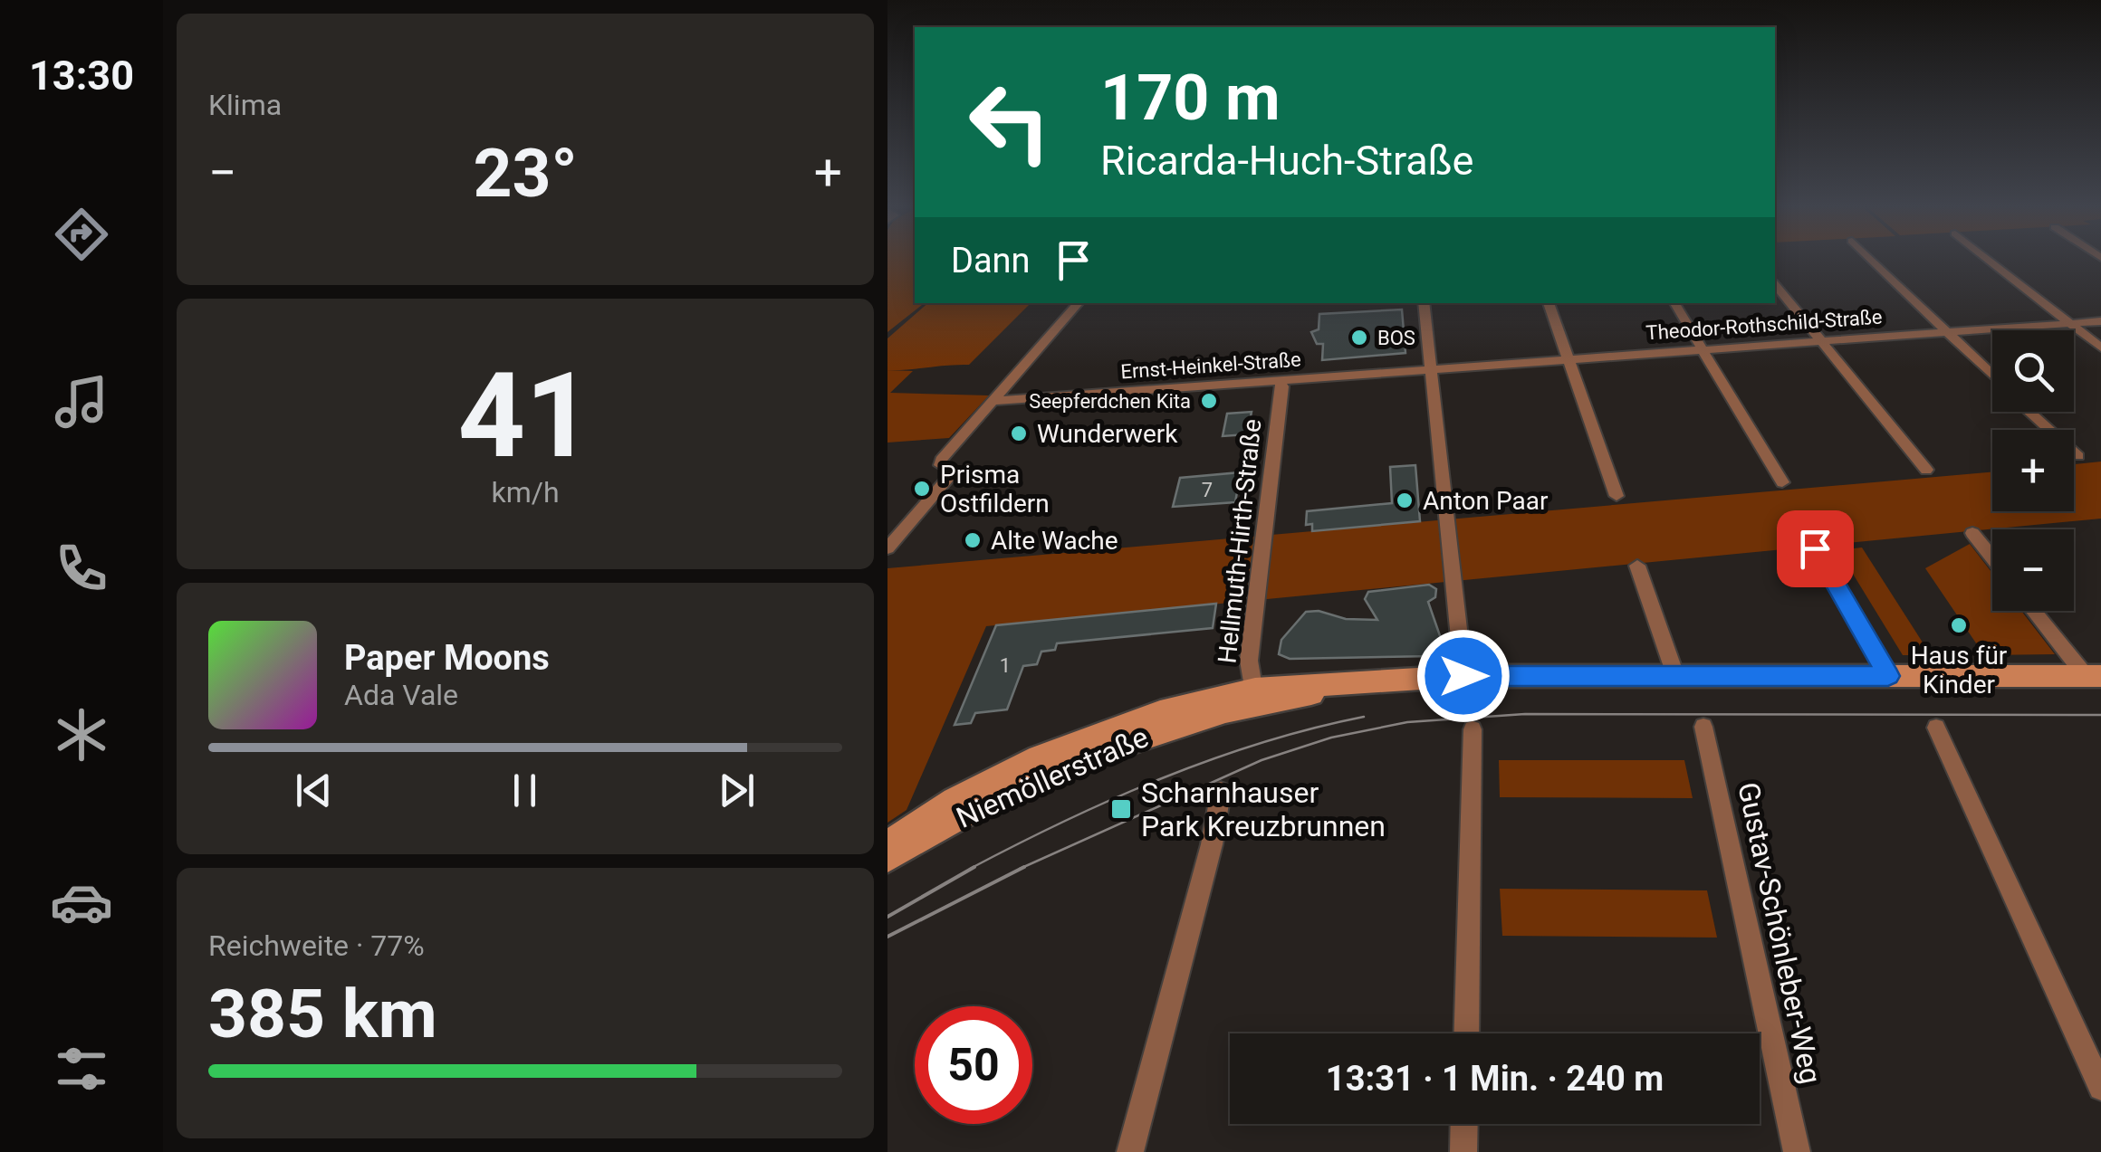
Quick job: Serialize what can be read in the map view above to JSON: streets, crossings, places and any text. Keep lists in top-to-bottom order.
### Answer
{
  "streets": {
    "main road": ["Niemöllerstraße"],
    "street": [
      "Theodor-Rothschild-Straße",
      "Ernst-Heinkel-Straße",
      "Hellmuth-Hirth-Straße",
      "Gustav-Schönleber-Weg"
    ]
  },
  "crossings": [
    ["Theodor-Rothschild-Straße", "Ernst-Heinkel-Straße"],
    ["Ernst-Heinkel-Straße", "Hellmuth-Hirth-Straße"],
    ["Hellmuth-Hirth-Straße", "Niemöllerstraße"]
  ],
  "places": {
    "other": [
      "BOS",
      "Seepferdchen Kita",
      "Wunderwerk",
      "Prisma Ostfildern",
      "Anton Paar",
      "Alte Wache",
      "Haus für Kinder"
    ],
    "transit": ["Scharnhauser Park Kreuzbrunnen"]
  },
  "house_numbers": ["7", "1"],
  "page": {
    "tabs": "13:30",
    "tile": [
      "Klima",
      ["41", "km/h"],
      ["Reichweite · 77%", "385 km"]
    ],
    "turn": ["170 m", "Ricarda-Huch-Straße"],
    "heat": ["−", "23°", "+"],
    "then": "Dann",
    "map_buttons": ["+", "−"],
    "song": ["Paper Moons", "Ada Vale"],
    "limit": "50",
    "trip": "13:31 · 1 Min. · 240 m"
  }
}
